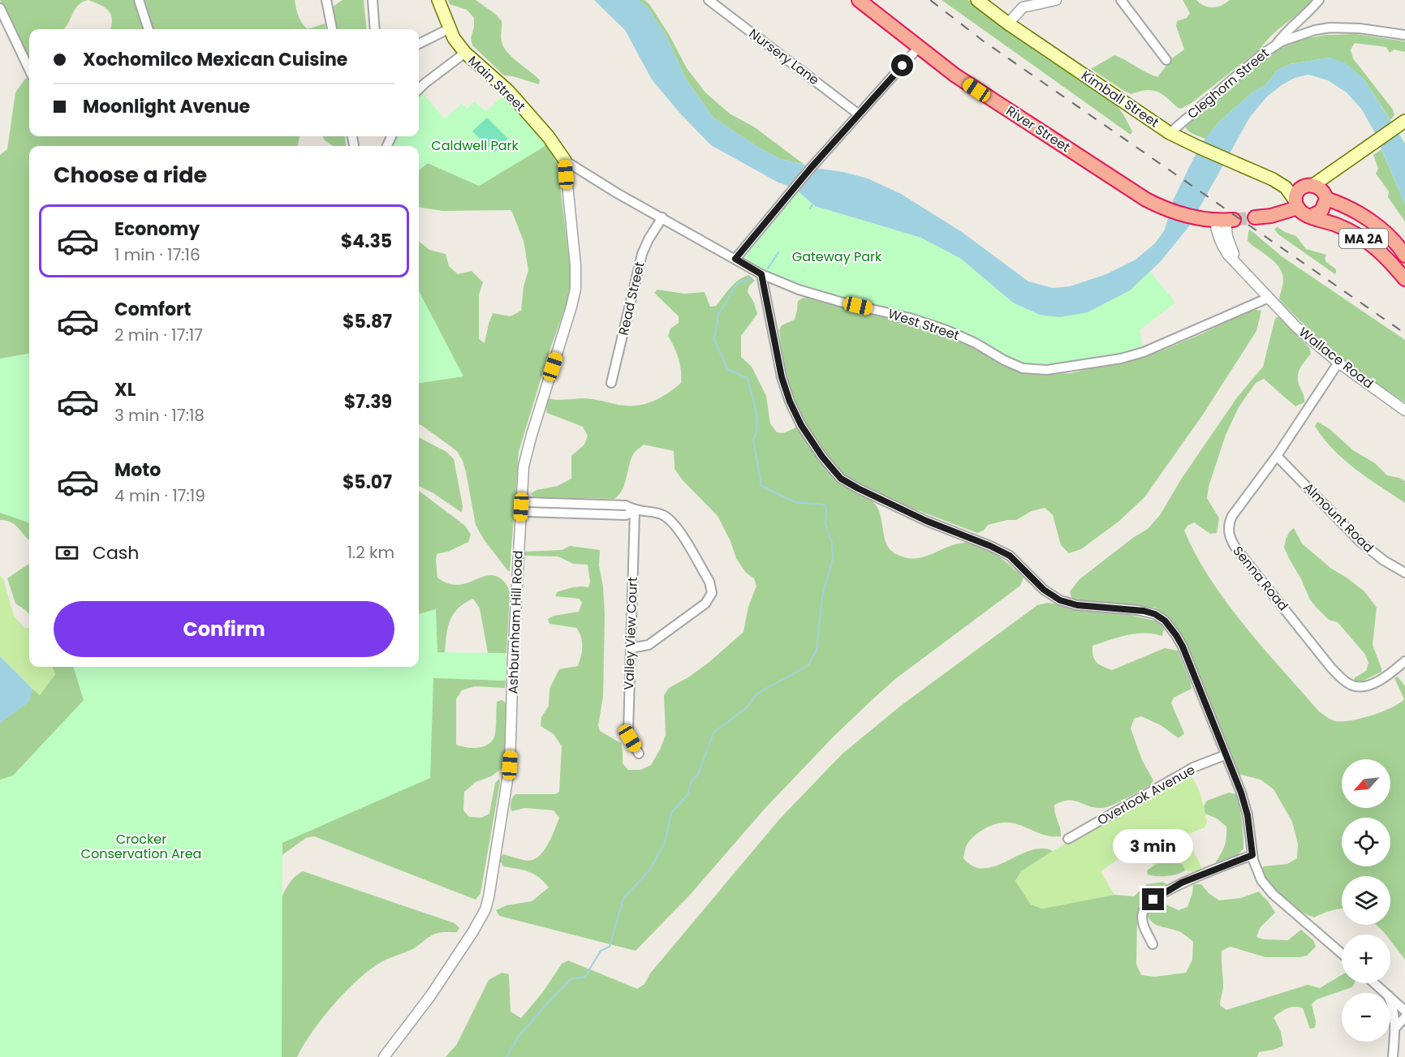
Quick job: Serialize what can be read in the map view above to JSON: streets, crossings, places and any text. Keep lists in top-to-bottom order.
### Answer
{
  "streets": {
    "highway": ["River Street", "MA 2A"],
    "main road": ["Main Street", "Kimball Street"],
    "street": [
      "Nursery Lane",
      "Cleghorn Street",
      "Read Street",
      "West Street",
      "Wallace Road",
      "Almount Road",
      "Senna Road",
      "Ashburnham Hill Road",
      "Valley View Court",
      "Overlook Avenue"
    ]
  },
  "crossings": [
    ["Main Street", "West Street"],
    ["Main Street", "Ashburnham Hill Road"],
    ["Cleghorn Street", "Kimball Street"],
    ["Kimball Street", "MA 2A"],
    ["River Street", "Wallace Road"],
    ["Read Street", "West Street"],
    ["West Street", "Wallace Road"],
    ["West Street", "Ashburnham Hill Road"],
    ["Wallace Road", "Senna Road"],
    ["Almount Road", "Senna Road"]
  ],
  "parks": ["Caldwell Park", "Gateway Park", "Crocker Conservation Area"],
  "north": "bottom left",
  "page": {
    "banner": ["Xochomilco Mexican Cuisine", "Moonlight Avenue"],
    "heading": "Choose a ride",
    "list": [
      {
        "name": "Economy",
        "note": "1 min · 17:16",
        "value": "$4.35"
      },
      {
        "name": "Comfort",
        "note": "2 min · 17:17",
        "value": "$5.87"
      },
      {
        "name": "XL",
        "note": "3 min · 17:18",
        "value": "$7.39"
      },
      {
        "name": "Moto",
        "note": "4 min · 17:19",
        "value": "$5.07"
      }
    ],
    "pay": ["Cash", "1.2 km"],
    "buttons": "Confirm",
    "map_buttons": ["+", "−"],
    "bubble": "3 min"
  }
}
